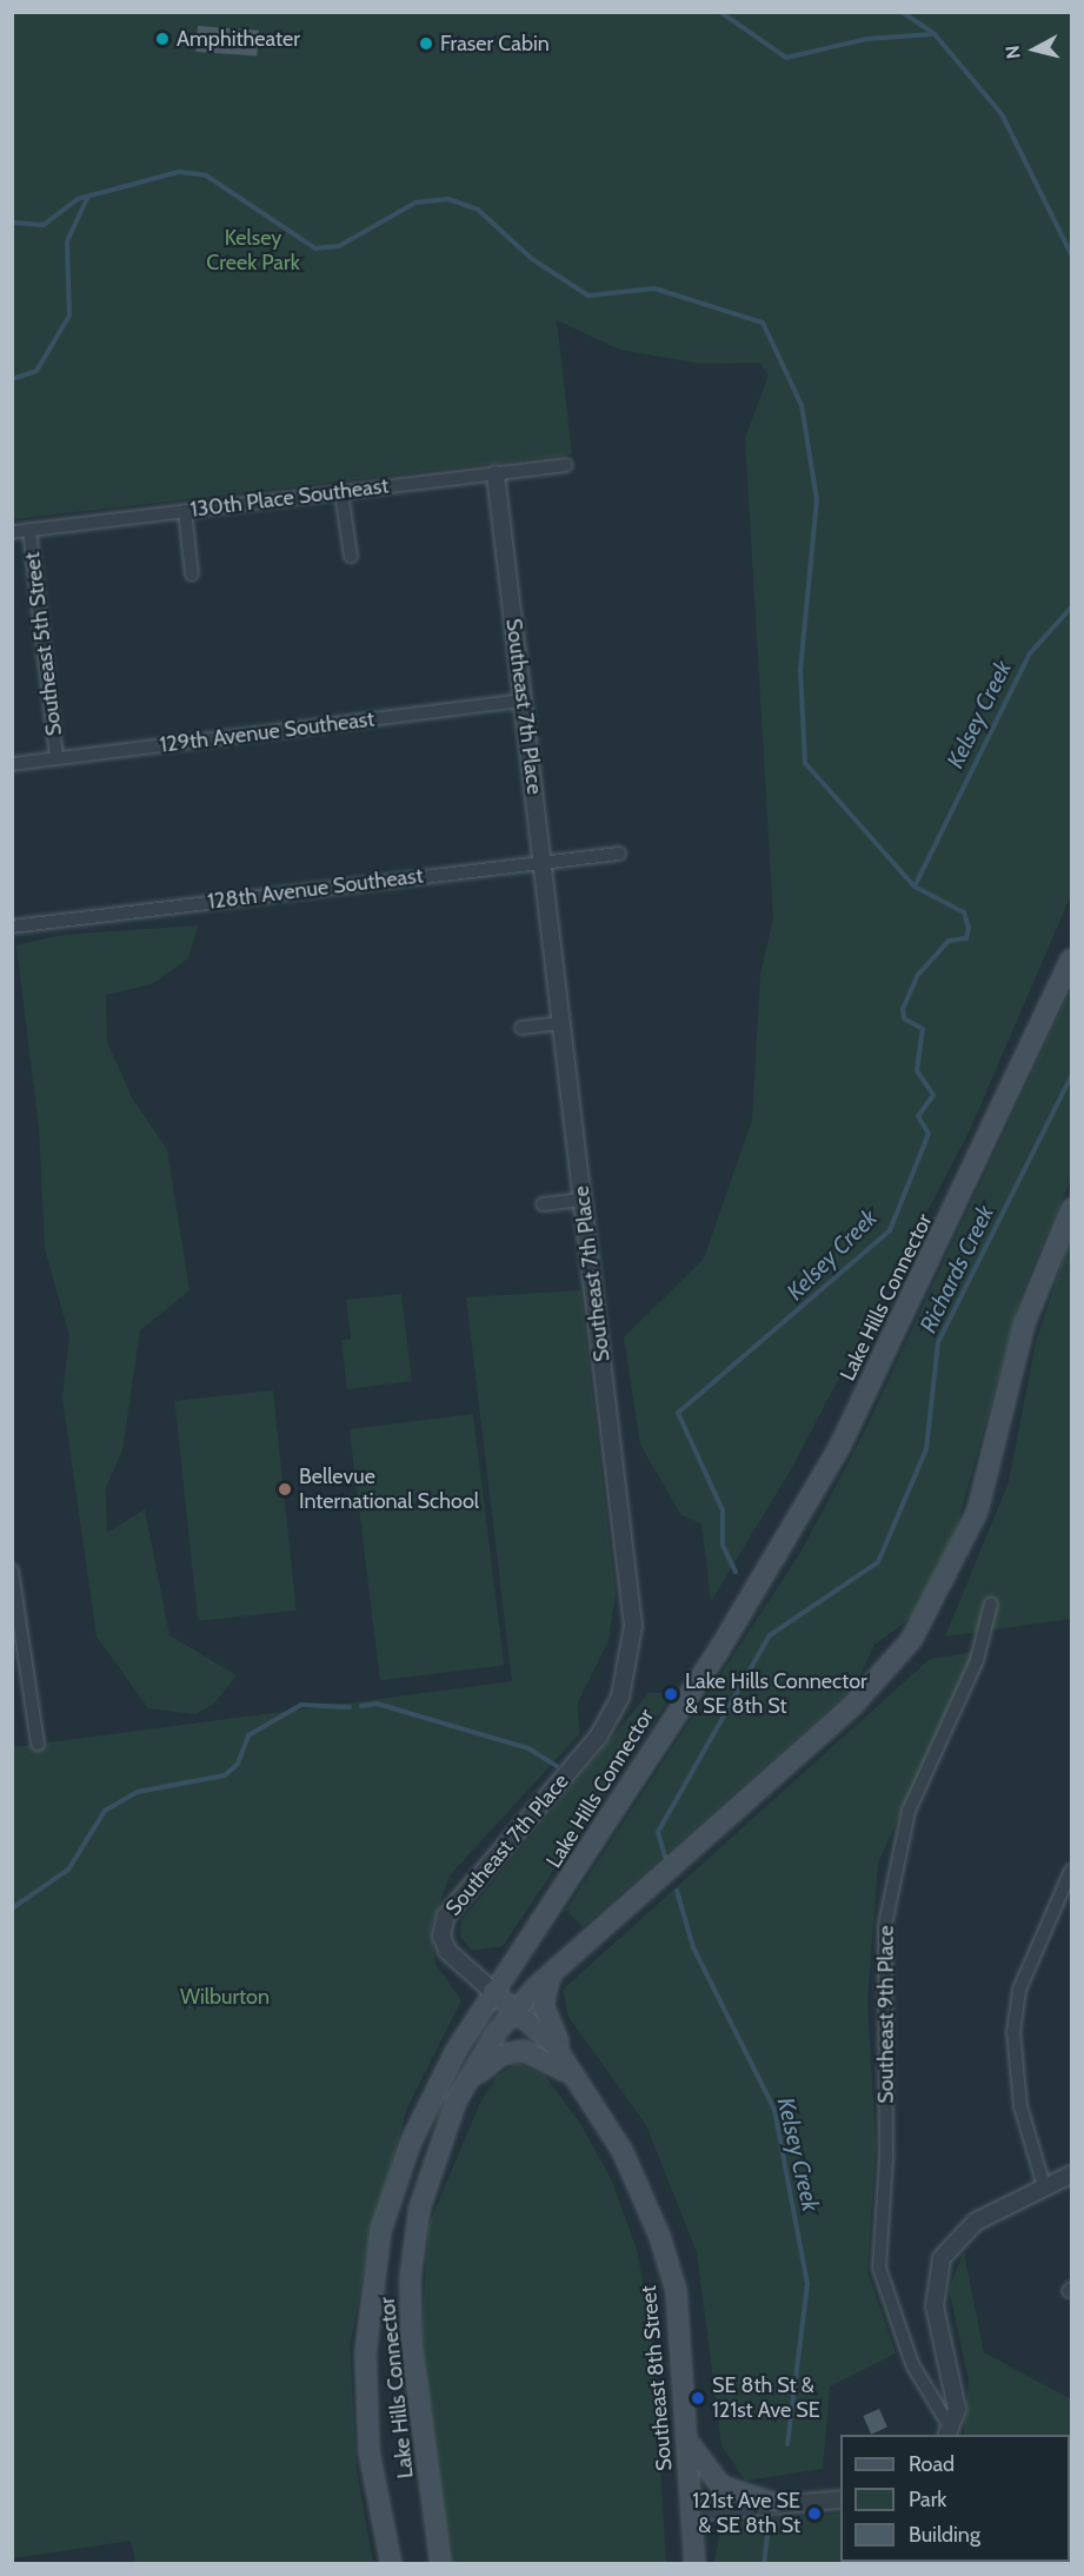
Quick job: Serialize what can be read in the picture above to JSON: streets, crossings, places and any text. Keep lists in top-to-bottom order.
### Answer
{
  "streets": {
    "main road": ["Lake Hills Connector", "Southeast 8th Street"],
    "street": [
      "130th Place Southeast",
      "Southeast 5th Street",
      "Southeast 7th Place",
      "129th Avenue Southeast",
      "128th Avenue Southeast",
      "Southeast 9th Place"
    ]
  },
  "crossings": [
    ["130th Place Southeast", "Southeast 5th Street"],
    ["130th Place Southeast", "Southeast 7th Place"],
    ["Southeast 5th Street", "129th Avenue Southeast"],
    ["Southeast 7th Place", "129th Avenue Southeast"],
    ["Southeast 7th Place", "128th Avenue Southeast"],
    ["Southeast 7th Place", "Lake Hills Connector"],
    ["Southeast 7th Place", "Southeast 8th Street"],
    ["Lake Hills Connector", "Southeast 8th Street"]
  ],
  "water": ["Kelsey Creek", "Richards Creek"],
  "parks": ["Kelsey Creek Park", "Wilburton"],
  "places": [
    "Amphitheater",
    "Fraser Cabin",
    "Bellevue International School",
    "Lake Hills Connector & SE 8th St",
    "SE 8th St & 121st Ave SE",
    "121st Ave SE & SE 8th St"
  ],
  "legend": ["Road", "Park", "Building"],
  "north": "left"
}
